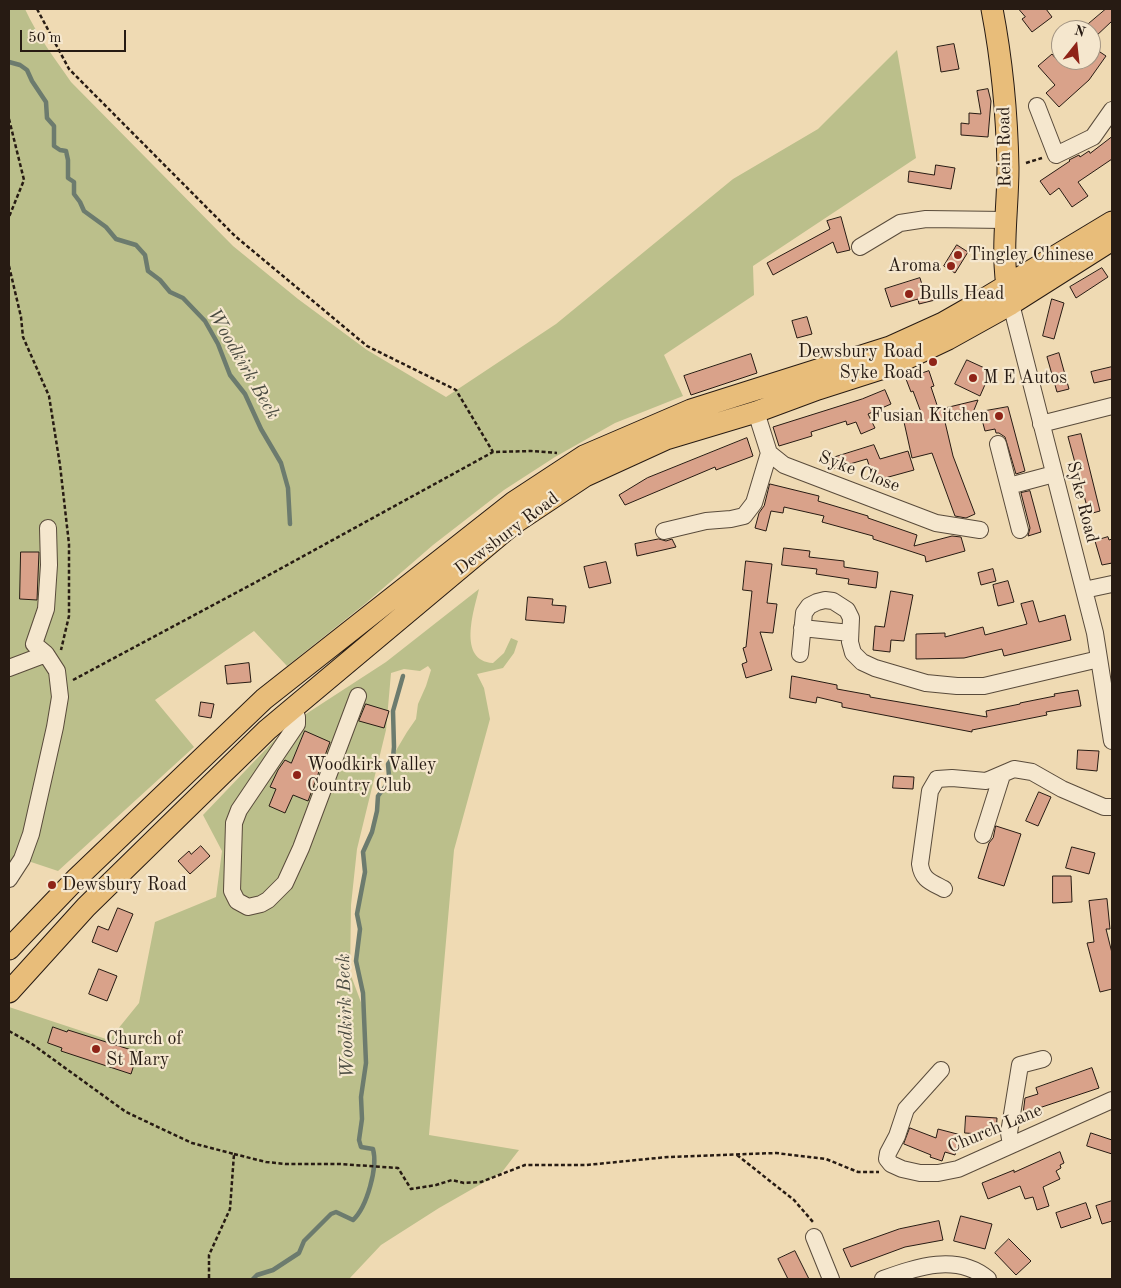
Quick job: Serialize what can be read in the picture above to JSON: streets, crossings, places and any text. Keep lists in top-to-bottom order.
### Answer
{
  "streets": {
    "main road": ["Rein Road", "Dewsbury Road"],
    "street": ["Syke Close", "Syke Road", "Church Lane"]
  },
  "crossings": [
    ["Rein Road", "Syke Road"],
    ["Rein Road", "Dewsbury Road"],
    ["Syke Road", "Dewsbury Road"]
  ],
  "water": ["Woodkirk Beck"],
  "places": [
    "Tingley Chinese",
    "Aroma",
    "Bulls Head",
    "Dewsbury Road Syke Road",
    "M E Autos",
    "Fusian Kitchen",
    "Woodkirk Valley Country Club",
    "Dewsbury Road",
    "Church of St Mary"
  ],
  "scale_bar": "50 m",
  "north": "top"
}
